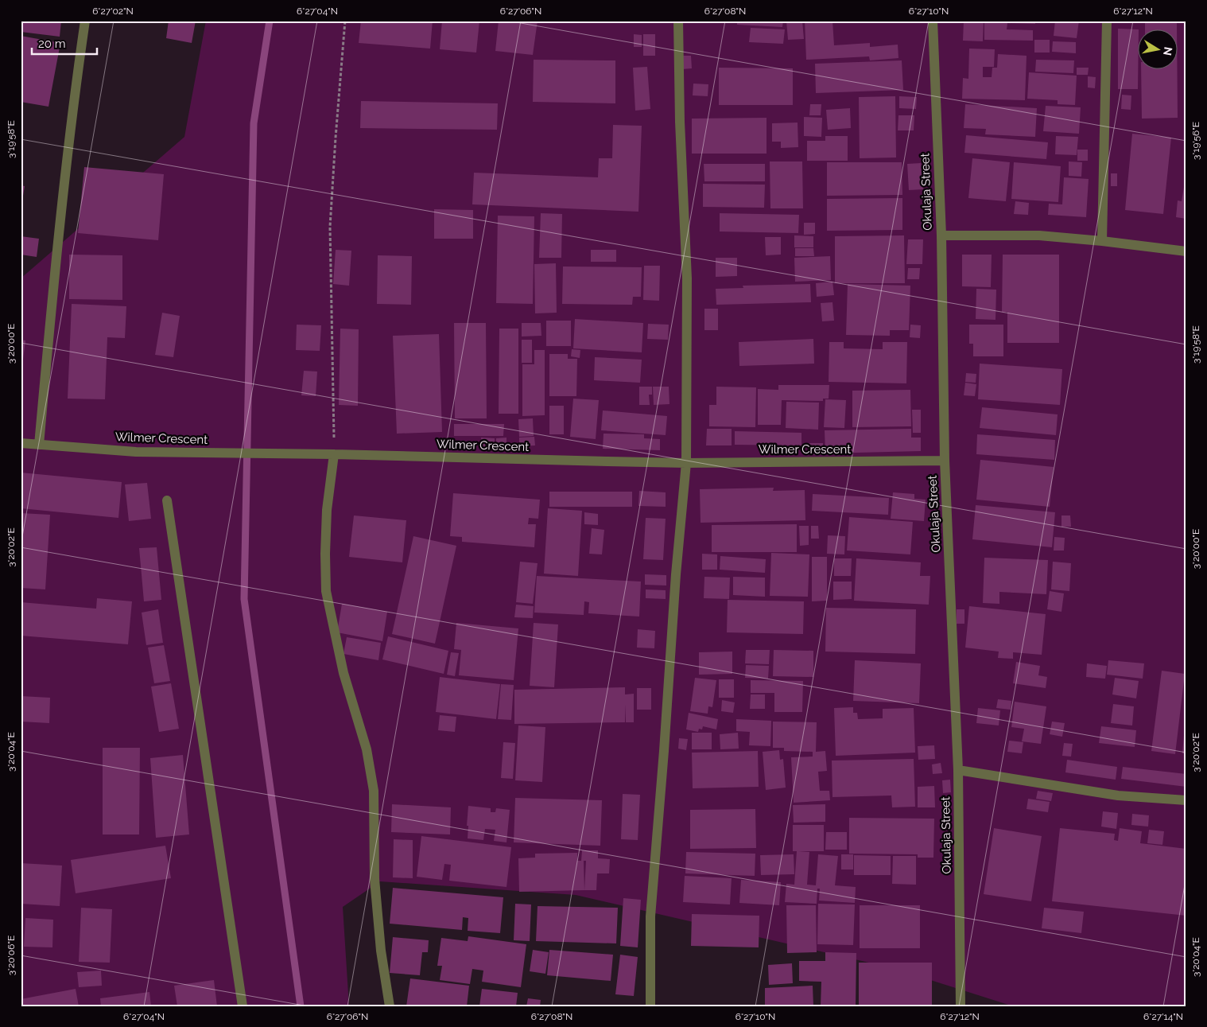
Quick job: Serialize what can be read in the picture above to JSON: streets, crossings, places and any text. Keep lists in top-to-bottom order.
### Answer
{
  "streets": {
    "street": ["Okulaja Street", "Wilmer Crescent"]
  },
  "crossings": [
    ["Okulaja Street", "Wilmer Crescent"]
  ],
  "scale_bar": "20 m",
  "north": "right",
  "coordinates": [
    "6°27'02\"N",
    "6°27'04\"N",
    "6°27'06\"N",
    "6°27'08\"N",
    "6°27'10\"N",
    "6°27'12\"N",
    "3°19'58\"E",
    "3°19'56\"E",
    "3°20'00\"E",
    "3°20'02\"E",
    "3°20'04\"E",
    "3°20'06\"E",
    "6°27'14\"N"
  ]
}
